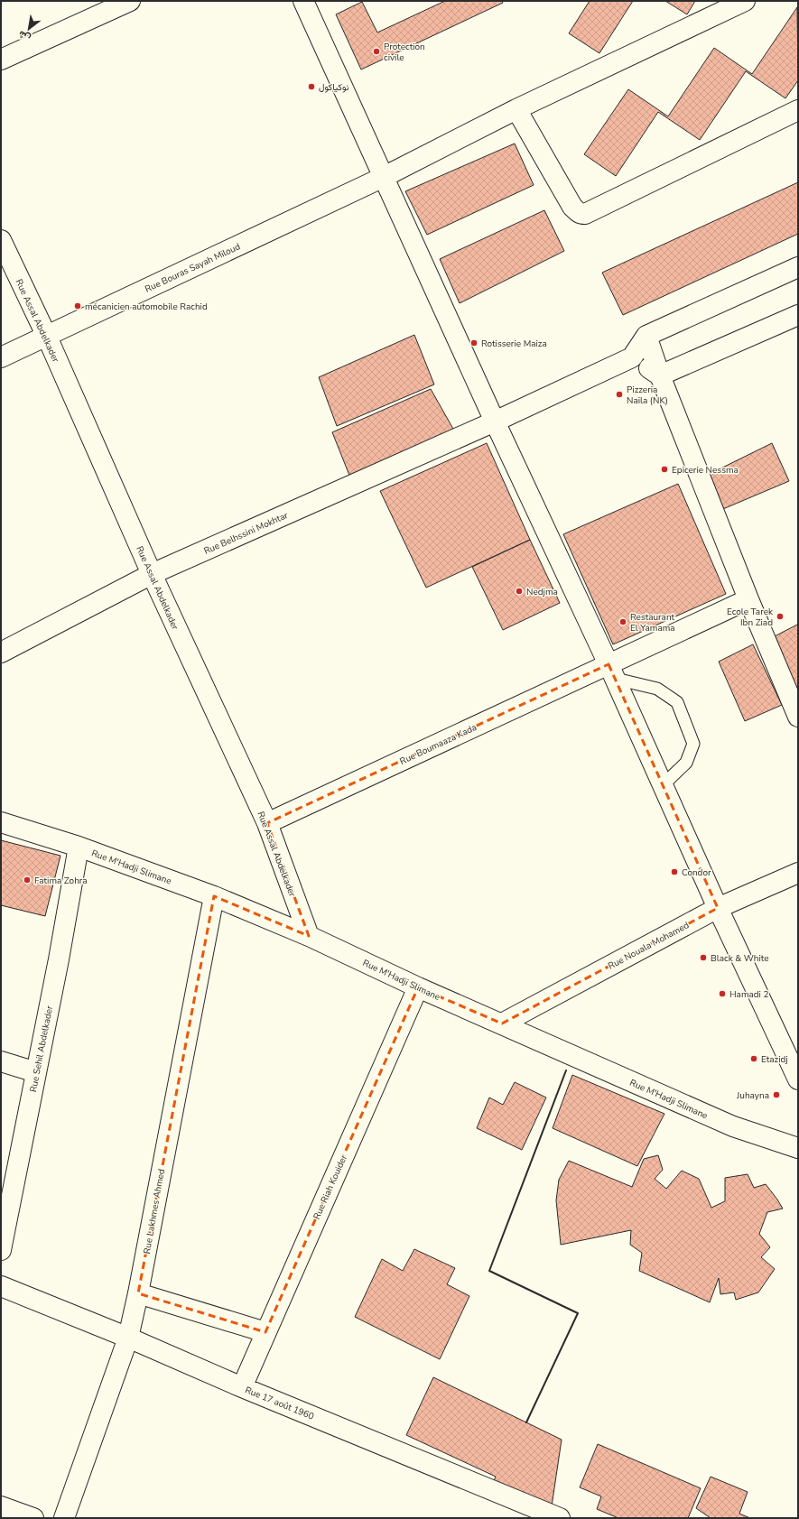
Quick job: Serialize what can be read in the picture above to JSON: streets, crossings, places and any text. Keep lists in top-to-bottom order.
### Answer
{
  "streets": {
    "street": [
      "Rue Bouras Sayah Miloud",
      "Rue Assal Abdelkader",
      "Rue Belhssini Mokhtar",
      "Rue Boumaaza Kada",
      "Rue M'Hadji Slimane",
      "Rue Nouala Mohamed",
      "Rue Sehil Abdelkader",
      "Rue Riah Kouider",
      "Rue Lakhmes Ahmed",
      "Rue 17 août 1960"
    ]
  },
  "crossings": [
    ["Rue Bouras Sayah Miloud", "Rue Assal Abdelkader"],
    ["Rue Assal Abdelkader", "Rue Belhssini Mokhtar"],
    ["Rue Assal Abdelkader", "Rue Boumaaza Kada"],
    ["Rue Assal Abdelkader", "Rue M'Hadji Slimane"],
    ["Rue M'Hadji Slimane", "Rue Nouala Mohamed"],
    ["Rue M'Hadji Slimane", "Rue Sehil Abdelkader"],
    ["Rue M'Hadji Slimane", "Rue Riah Kouider"],
    ["Rue M'Hadji Slimane", "Rue Lakhmes Ahmed"],
    ["Rue Riah Kouider", "Rue 17 août 1960"],
    ["Rue Lakhmes Ahmed", "Rue 17 août 1960"]
  ],
  "places": [
    "Protection civile",
    "نوكياكول",
    "mécanicien automobile Rachid",
    "Rotisserie Maiza",
    "Pizzeria Naila (NK)",
    "Epicerie Nessma",
    "Nedjma",
    "Ecole Tarek Ibn Ziad",
    "Restaurant El Yamama",
    "Condor",
    "Fatima Zohra",
    "Black & White",
    "Hamadi 2",
    "Etazidj",
    "Juhayna"
  ],
  "north": "bottom left"
}
